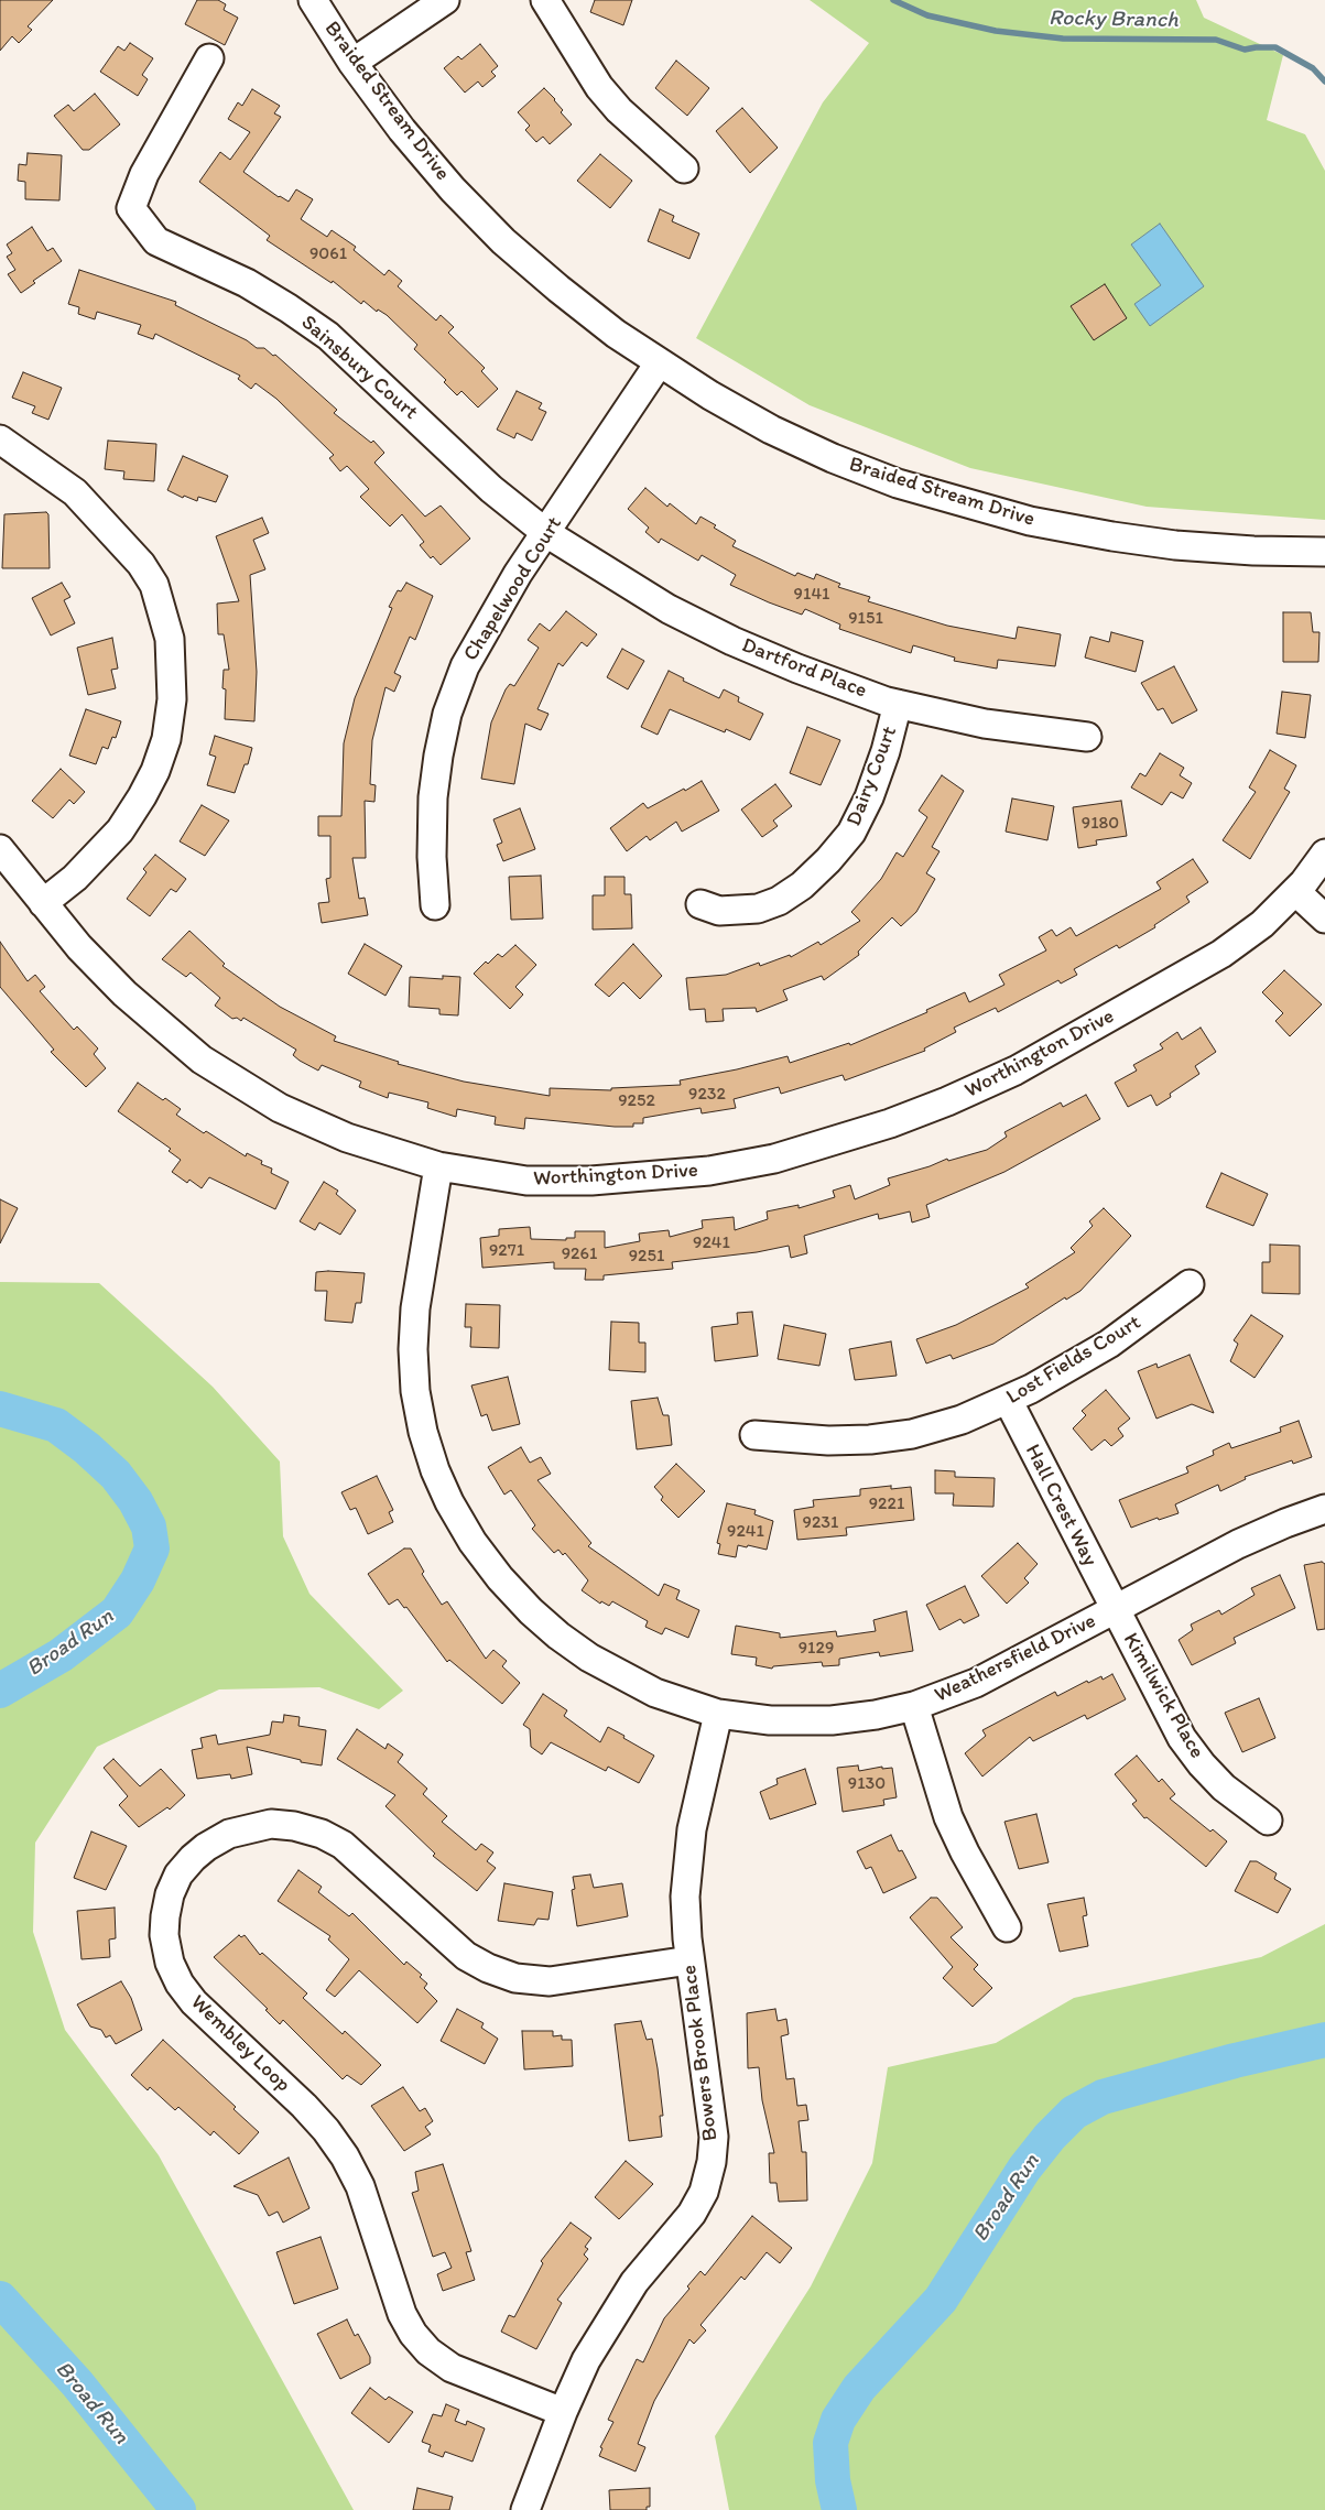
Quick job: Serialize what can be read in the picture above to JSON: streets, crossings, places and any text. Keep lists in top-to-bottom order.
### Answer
{
  "streets": {
    "street": [
      "Braided Stream Drive",
      "Sainsbury Court",
      "Chapelwood Court",
      "Dartford Place",
      "Dairy Court",
      "Worthington Drive",
      "Lost Fields Court",
      "Hall Crest Way",
      "Weathersfield Drive",
      "Kimilwick Place",
      "Wembley Loop",
      "Bowers Brook Place"
    ]
  },
  "crossings": [
    ["Braided Stream Drive", "Chapelwood Court"],
    ["Sainsbury Court", "Chapelwood Court"],
    ["Sainsbury Court", "Dartford Place"],
    ["Chapelwood Court", "Dartford Place"],
    ["Dartford Place", "Dairy Court"],
    ["Worthington Drive", "Weathersfield Drive"],
    ["Lost Fields Court", "Hall Crest Way"],
    ["Hall Crest Way", "Weathersfield Drive"],
    ["Hall Crest Way", "Kimilwick Place"],
    ["Weathersfield Drive", "Kimilwick Place"],
    ["Weathersfield Drive", "Bowers Brook Place"],
    ["Wembley Loop", "Bowers Brook Place"]
  ],
  "water": ["Rocky Branch", "Broad Run"],
  "house_numbers": [
    "9061",
    "9141",
    "9151",
    "9180",
    "9232",
    "9252",
    "9241",
    "9271",
    "9261",
    "9251",
    "9221",
    "9231",
    "9241",
    "9129",
    "9130"
  ]
}
